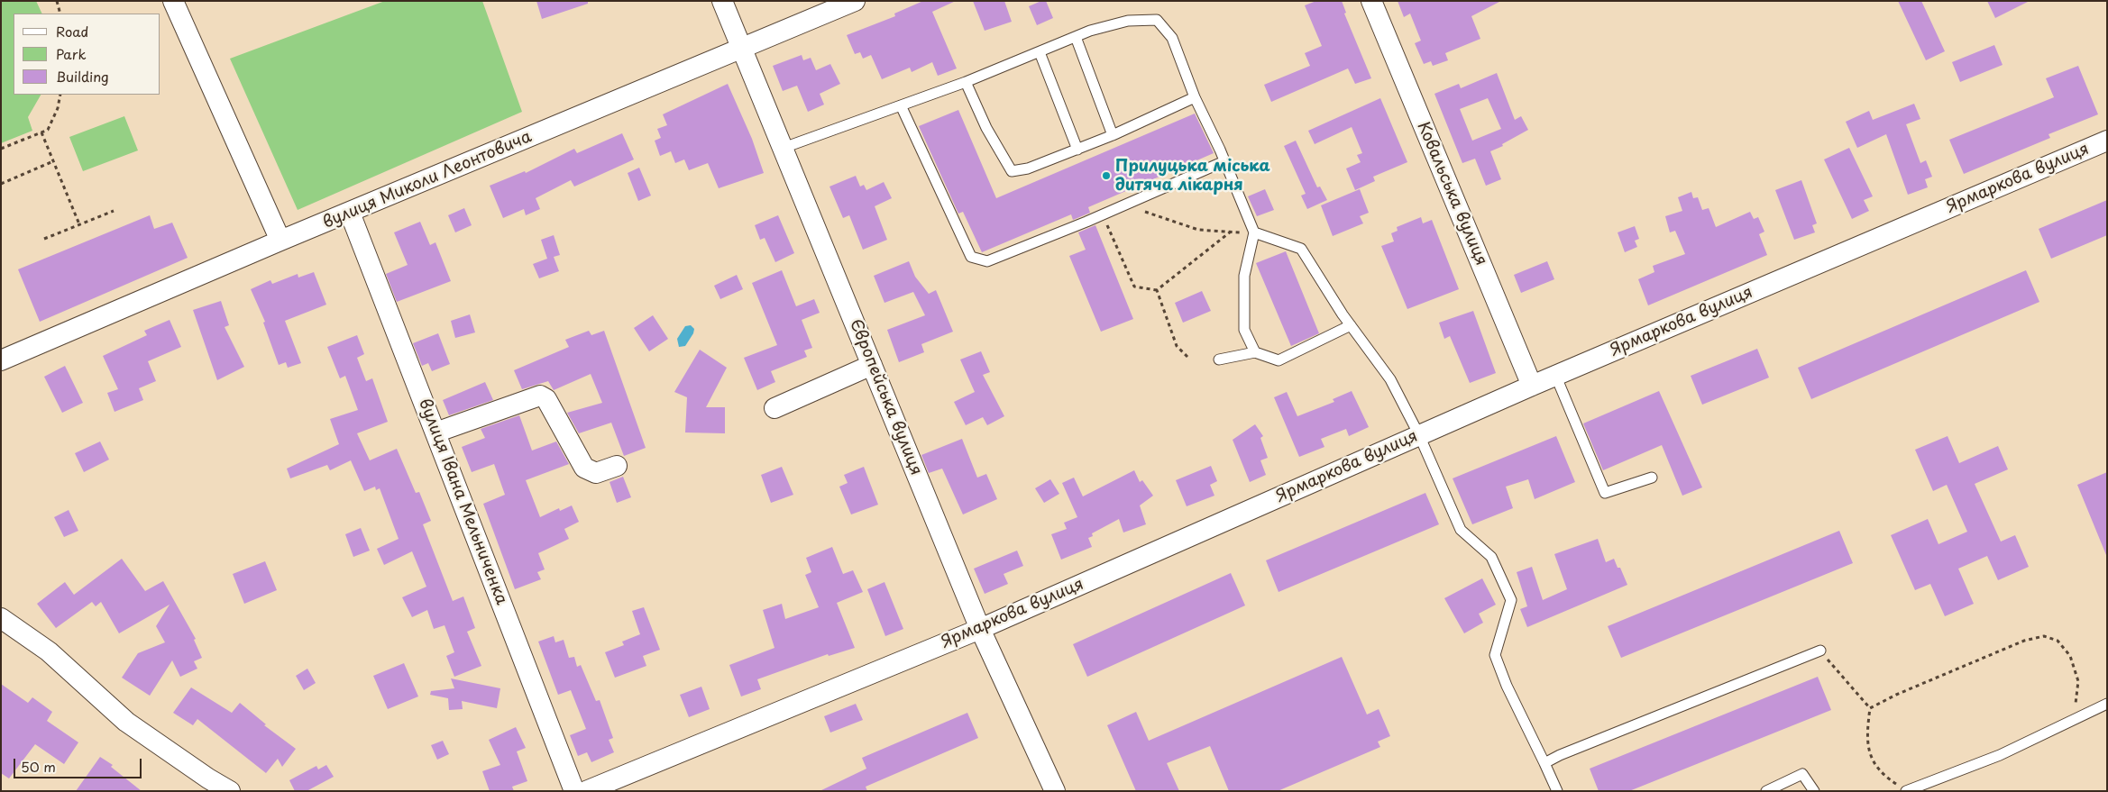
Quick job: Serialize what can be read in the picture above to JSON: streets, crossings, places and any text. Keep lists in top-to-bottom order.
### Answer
{
  "streets": {
    "street": [
      "Ярмаркова вулиця",
      "вулиця Миколи Леонтовича",
      "Ковальська вулиця",
      "Європейська вулиця",
      "вулиця Івана Мельниченка"
    ]
  },
  "crossings": [
    ["Ярмаркова вулиця", "Ковальська вулиця"],
    ["Ярмаркова вулиця", "Європейська вулиця"],
    ["вулиця Миколи Леонтовича", "Європейська вулиця"],
    ["вулиця Миколи Леонтовича", "вулиця Івана Мельниченка"]
  ],
  "places": ["Прилуцька міська дитяча лікарня"],
  "legend": ["Road", "Park", "Building"],
  "scale_bar": "50 m"
}
